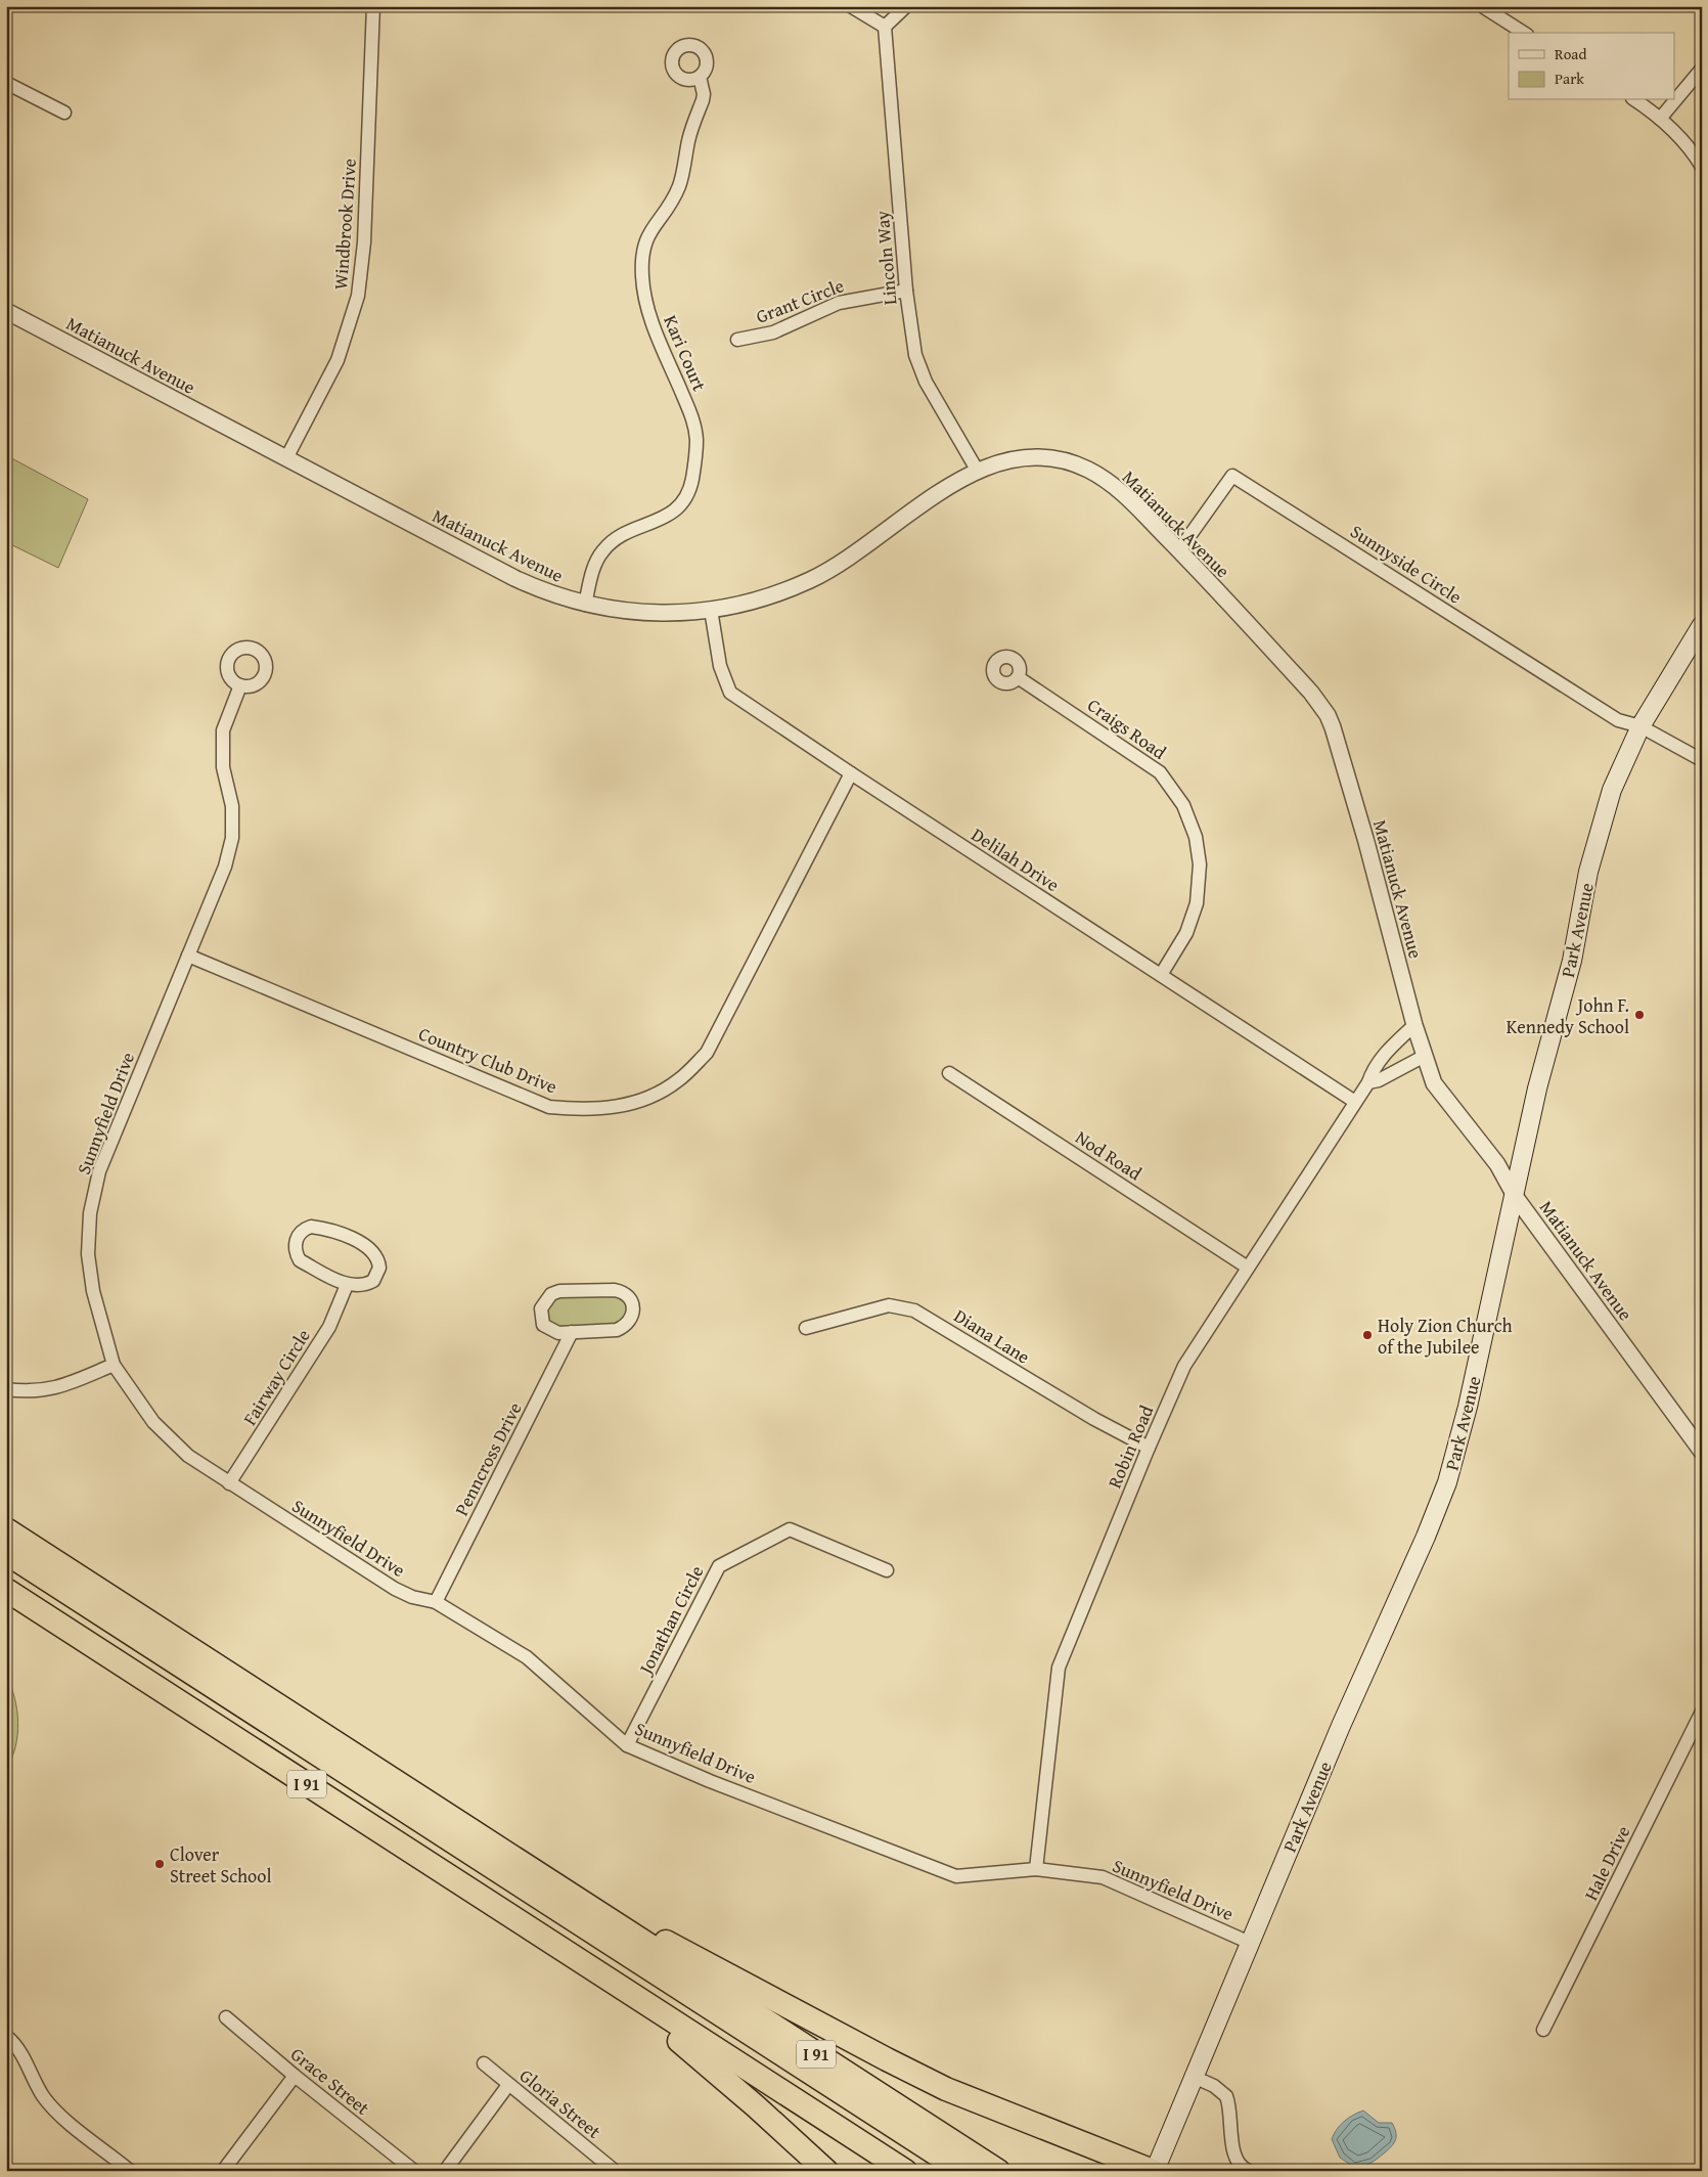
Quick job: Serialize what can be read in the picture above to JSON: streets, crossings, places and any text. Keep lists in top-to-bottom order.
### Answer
{
  "streets": {
    "highway": ["I 91"],
    "main road": ["Park Avenue"],
    "street": [
      "Windbrook Drive",
      "Lincoln Way",
      "Grant Circle",
      "Kari Court",
      "Matianuck Avenue",
      "Sunnyside Circle",
      "Craigs Road",
      "Delilah Drive",
      "Country Club Drive",
      "Sunnyfield Drive",
      "Nod Road",
      "Diana Lane",
      "Fairway Circle",
      "Robin Road",
      "Penncross Drive",
      "Jonathan Circle",
      "Hale Drive",
      "Grace Street",
      "Gloria Street"
    ]
  },
  "crossings": [
    ["Windbrook Drive", "Matianuck Avenue"],
    ["Lincoln Way", "Grant Circle"],
    ["Lincoln Way", "Matianuck Avenue"],
    ["Kari Court", "Matianuck Avenue"],
    ["Matianuck Avenue", "Sunnyside Circle"],
    ["Matianuck Avenue", "Delilah Drive"],
    ["Matianuck Avenue", "Park Avenue"],
    ["Matianuck Avenue", "Robin Road"],
    ["Sunnyside Circle", "Park Avenue"],
    ["Craigs Road", "Delilah Drive"],
    ["Delilah Drive", "Country Club Drive"],
    ["Delilah Drive", "Robin Road"],
    ["Park Avenue", "Sunnyfield Drive"],
    ["Country Club Drive", "Sunnyfield Drive"],
    ["Sunnyfield Drive", "Fairway Circle"],
    ["Sunnyfield Drive", "Robin Road"],
    ["Sunnyfield Drive", "Penncross Drive"],
    ["Sunnyfield Drive", "Jonathan Circle"],
    ["Nod Road", "Robin Road"],
    ["Diana Lane", "Robin Road"]
  ],
  "places": ["John F. Kennedy School", "Holy Zion Church of the Jubilee", "Clover Street School"],
  "legend": ["Road", "Park"]
}
